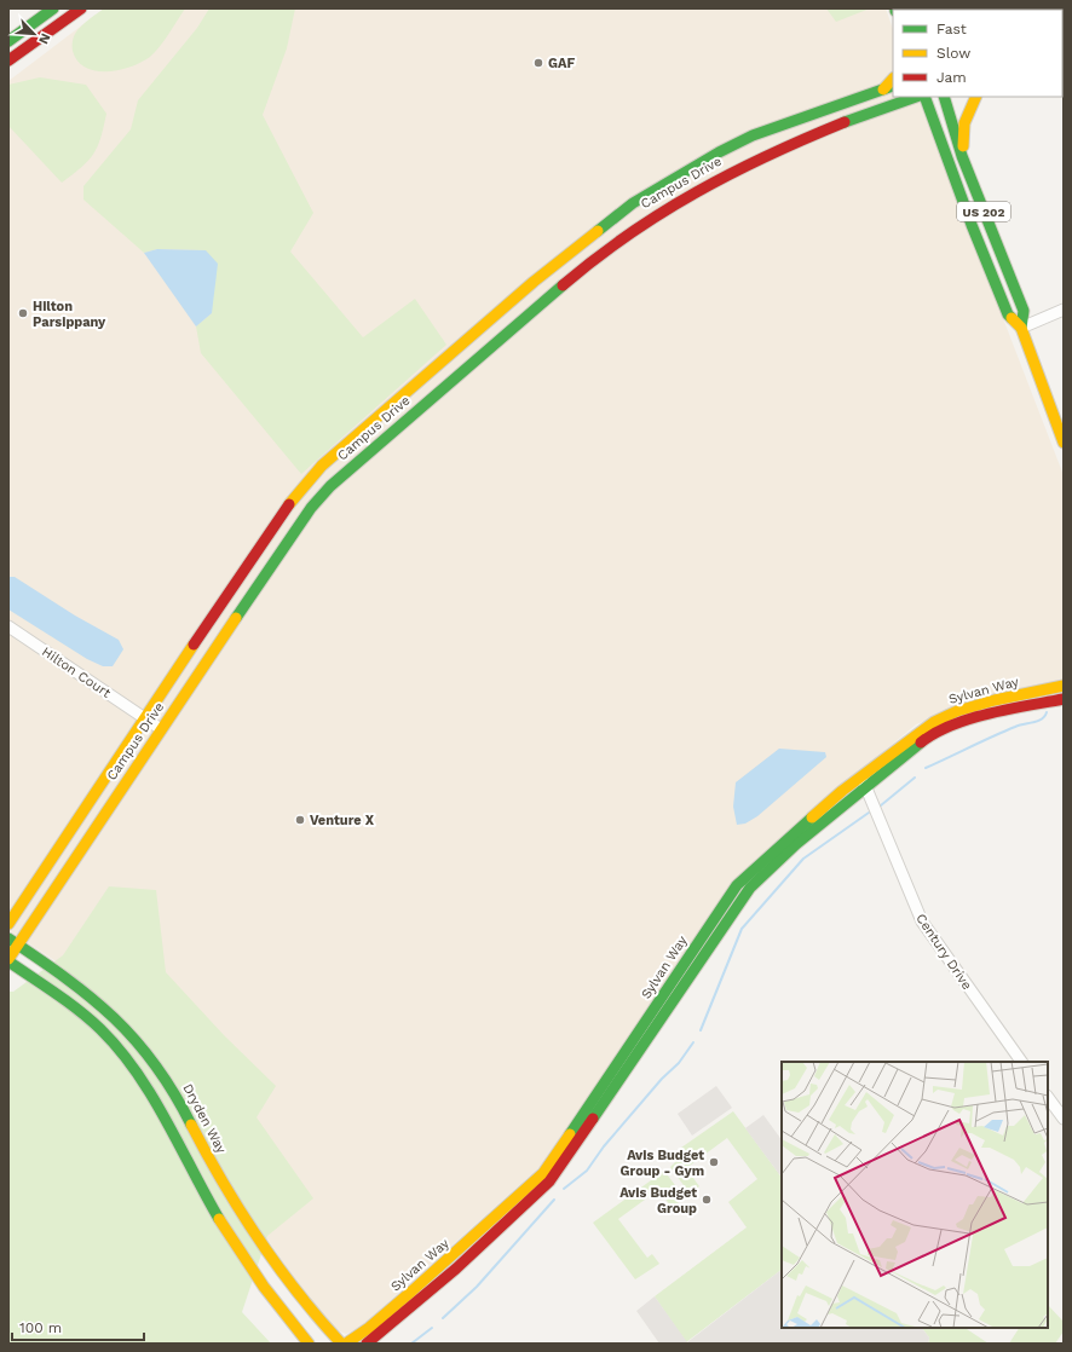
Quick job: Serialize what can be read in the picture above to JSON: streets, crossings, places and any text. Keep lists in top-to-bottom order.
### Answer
{
  "streets": {
    "main road": [
      "Campus Drive",
      "US 202",
      "Sylvan Way",
      "Dryden Way"
    ],
    "street": ["Hilton Court", "Century Drive"]
  },
  "crossings": [
    ["Campus Drive", "Hilton Court"],
    ["Campus Drive", "Dryden Way"],
    ["Sylvan Way", "Century Drive"]
  ],
  "places": [
    "GAF",
    "Hilton Parsippany",
    "Venture X",
    "Avis Budget Group - Gym",
    "Avis Budget Group"
  ],
  "legend": ["Fast", "Slow", "Jam"],
  "scale_bar": "100 m",
  "north": "bottom right"
}
